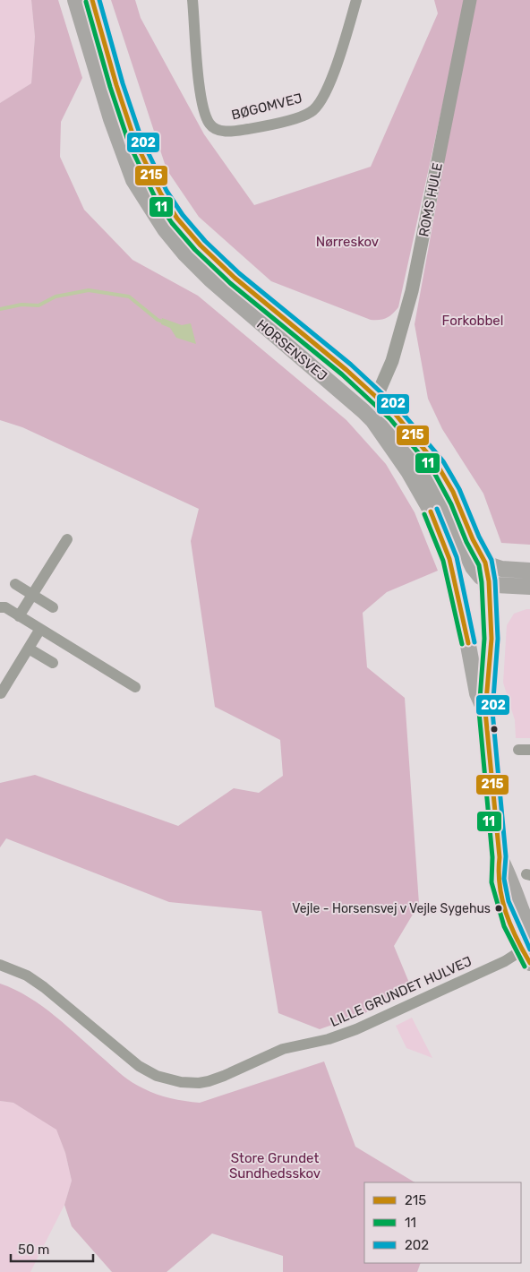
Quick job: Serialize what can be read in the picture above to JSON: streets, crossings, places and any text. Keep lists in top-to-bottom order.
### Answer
{
  "streets": {
    "main road": ["HORSENSVEJ"],
    "street": ["BØGOMVEJ", "ROMS HULE", "LILLE GRUNDET HULVEJ"]
  },
  "crossings": [
    ["ROMS HULE", "HORSENSVEJ"],
    ["HORSENSVEJ", "LILLE GRUNDET HULVEJ"]
  ],
  "parks": ["Nørreskov", "Forkobbel", "Store Grundet Sundhedsskov"],
  "places": ["Vejle - Horsensvej v Vejle Sygehus"],
  "lines": ["transit line 215", "transit line 202", "transit line 11"],
  "legend": ["215", "11", "202"],
  "scale_bar": "50 m"
}
